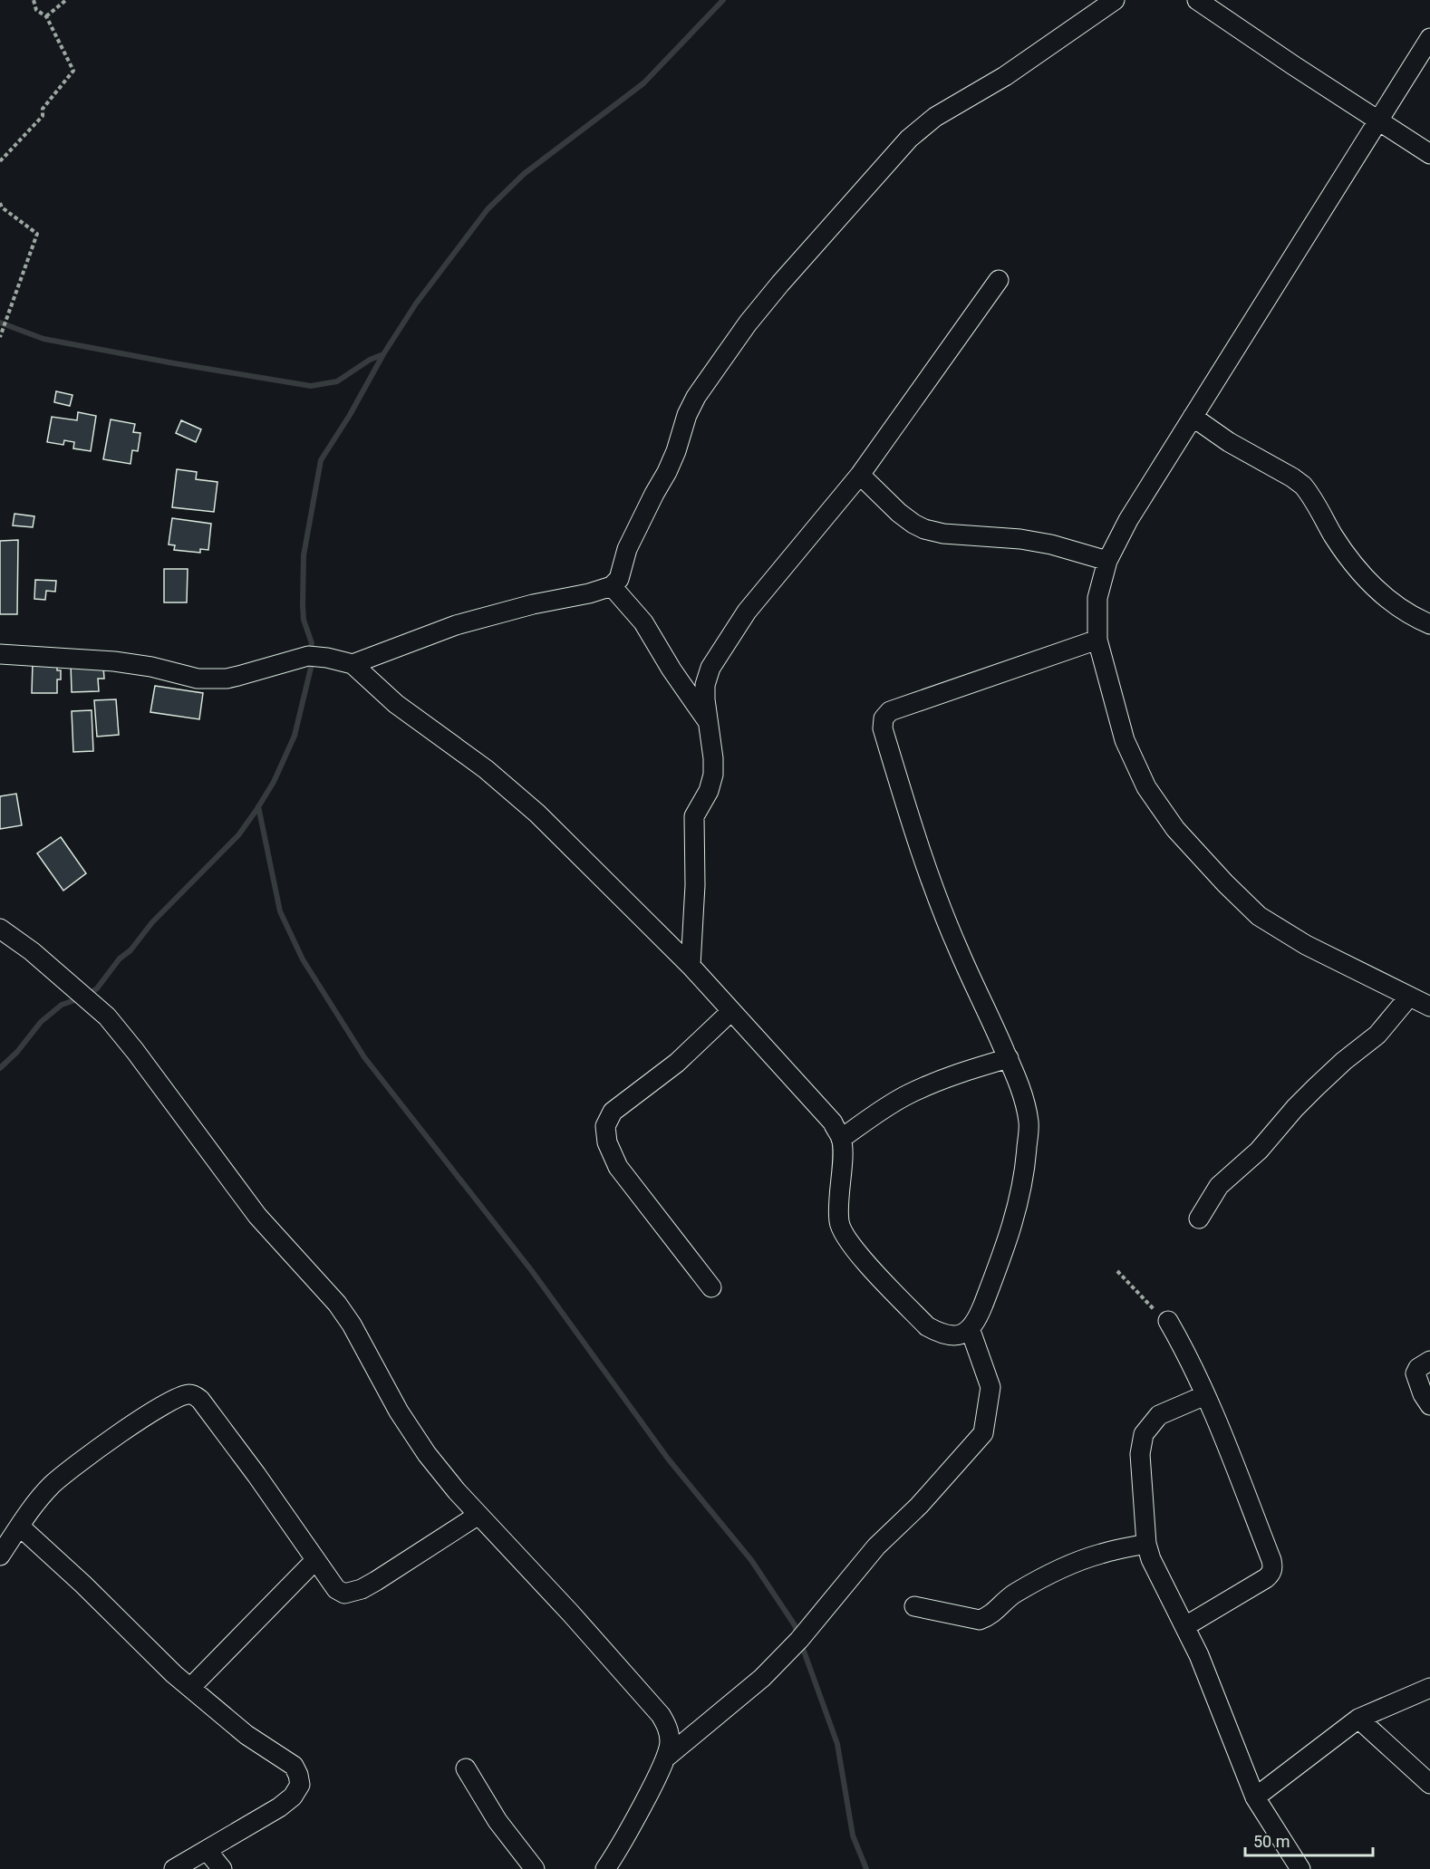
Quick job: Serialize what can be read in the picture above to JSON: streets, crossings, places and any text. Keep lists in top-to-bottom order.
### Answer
{
  "scale_bar": "50 m"
}
